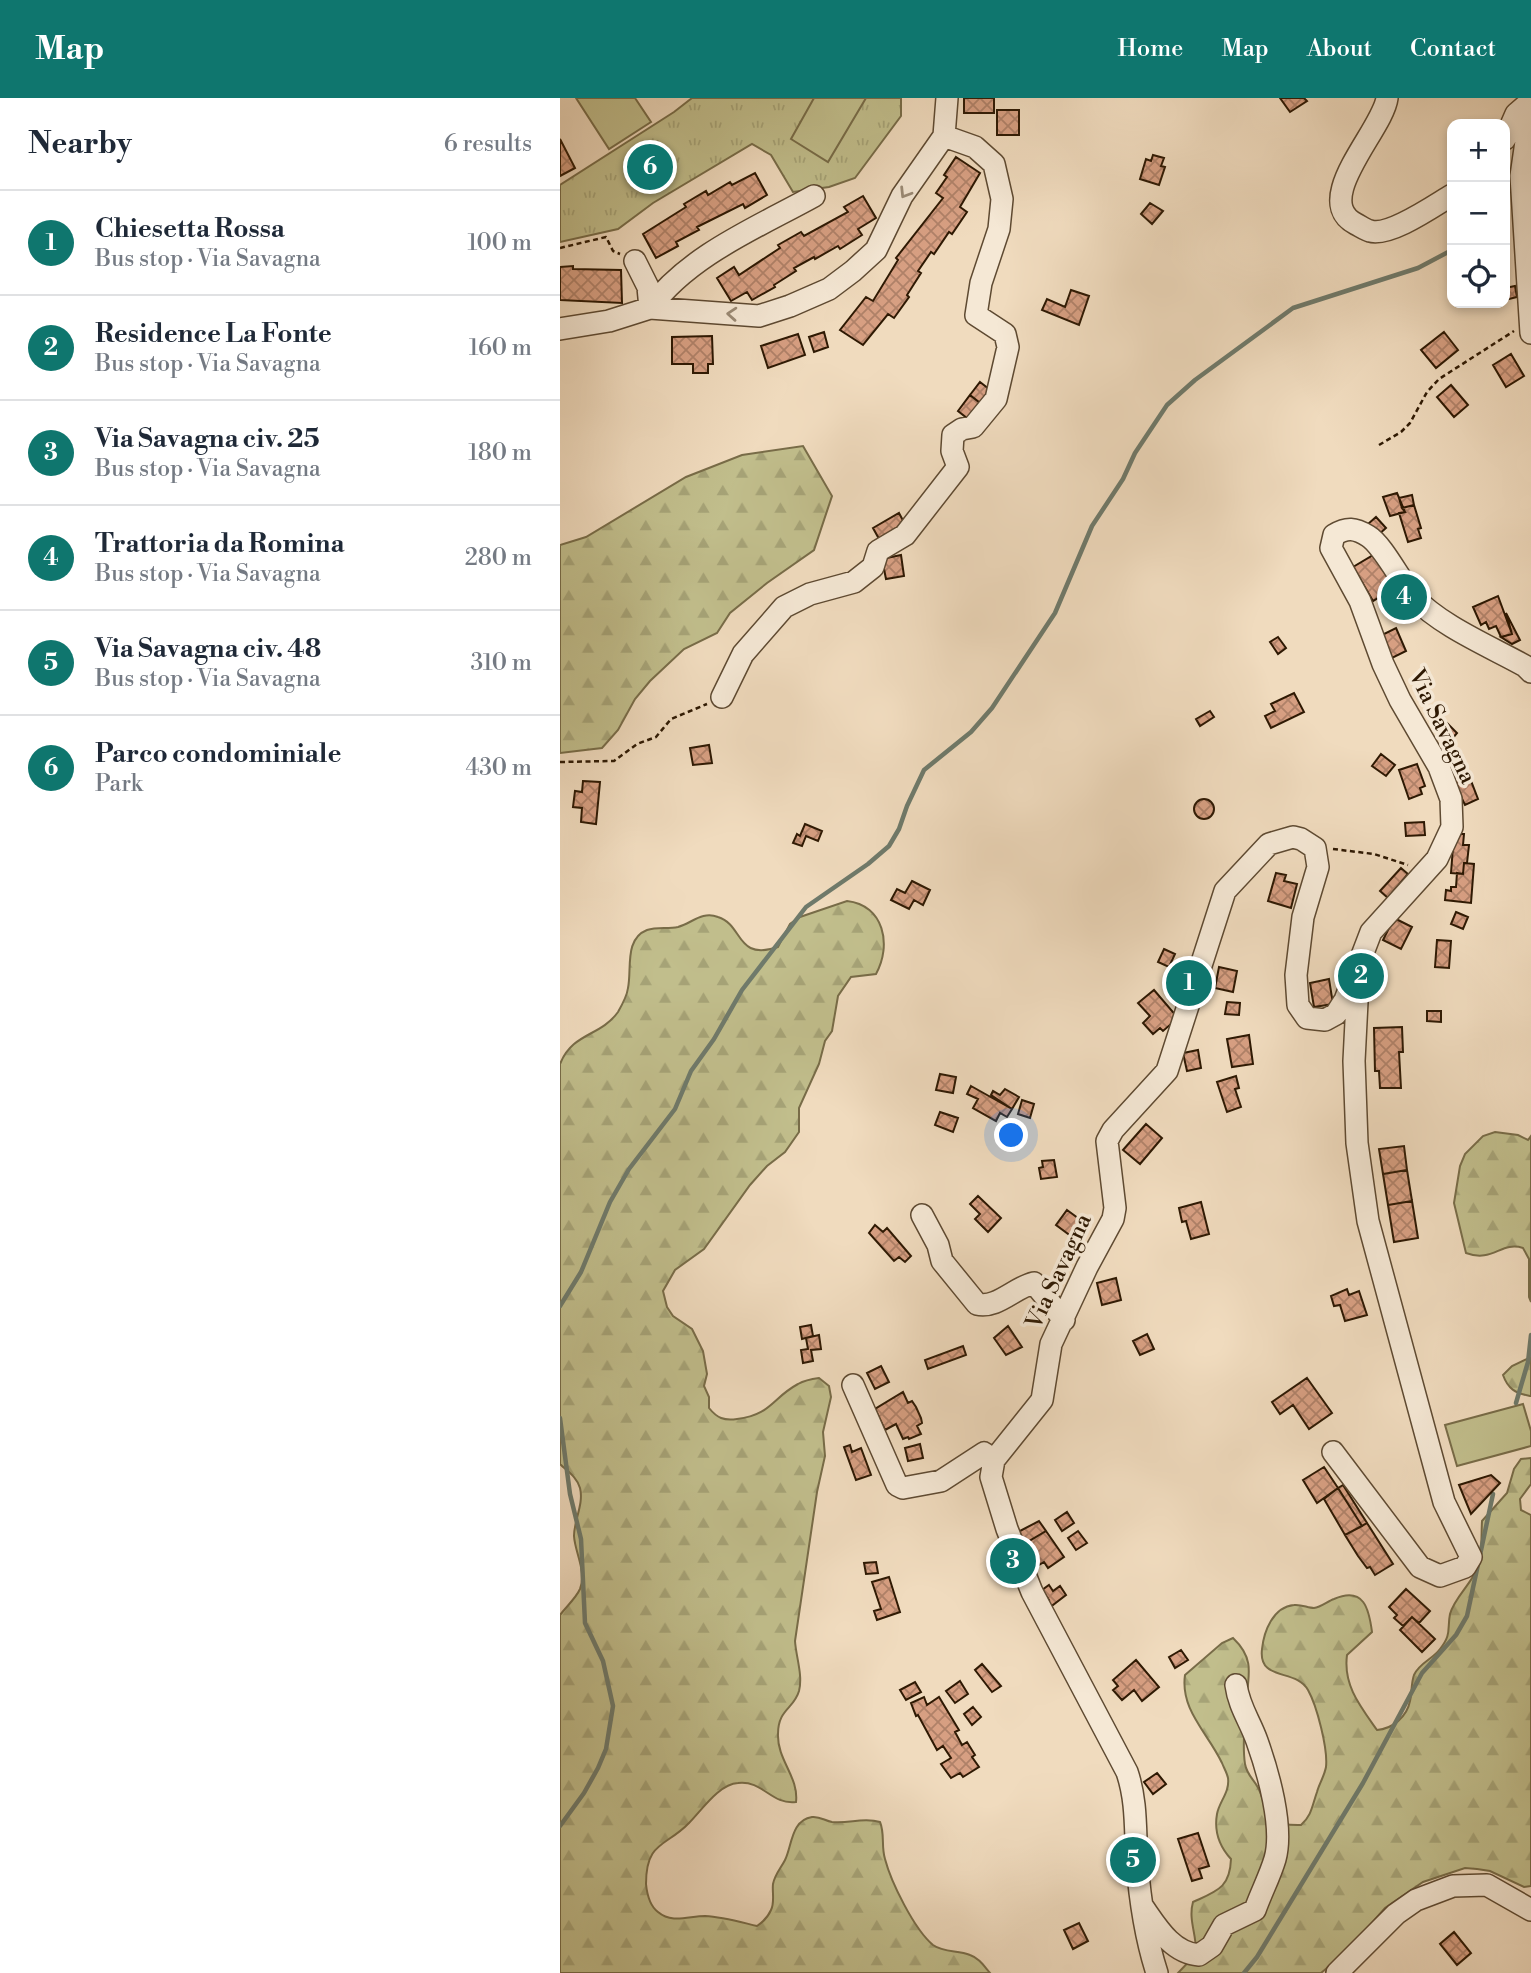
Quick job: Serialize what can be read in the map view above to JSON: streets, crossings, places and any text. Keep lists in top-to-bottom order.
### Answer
{
  "streets": {
    "street": ["Via Savagna"]
  },
  "page": {
    "header": "Map",
    "nav": [
      "Home",
      "Map",
      "About",
      "Contact"
    ],
    "heading": ["Nearby", "6 results"],
    "map_buttons": ["+", "−"],
    "pins": [
      "6",
      "4",
      "2",
      "1",
      "3",
      "5"
    ],
    "list": [
      {
        "mark": "1",
        "name": "Chiesetta Rossa",
        "note": "Bus stop · Via Savagna",
        "value": "100 m"
      },
      {
        "mark": "2",
        "name": "Residence La Fonte",
        "note": "Bus stop · Via Savagna",
        "value": "160 m"
      },
      {
        "mark": "3",
        "name": "Via Savagna civ. 25",
        "note": "Bus stop · Via Savagna",
        "value": "180 m"
      },
      {
        "mark": "4",
        "name": "Trattoria da Romina",
        "note": "Bus stop · Via Savagna",
        "value": "280 m"
      },
      {
        "mark": "5",
        "name": "Via Savagna civ. 48",
        "note": "Bus stop · Via Savagna",
        "value": "310 m"
      },
      {
        "mark": "6",
        "name": "Parco condominiale",
        "note": "Park",
        "value": "430 m"
      }
    ]
  }
}
